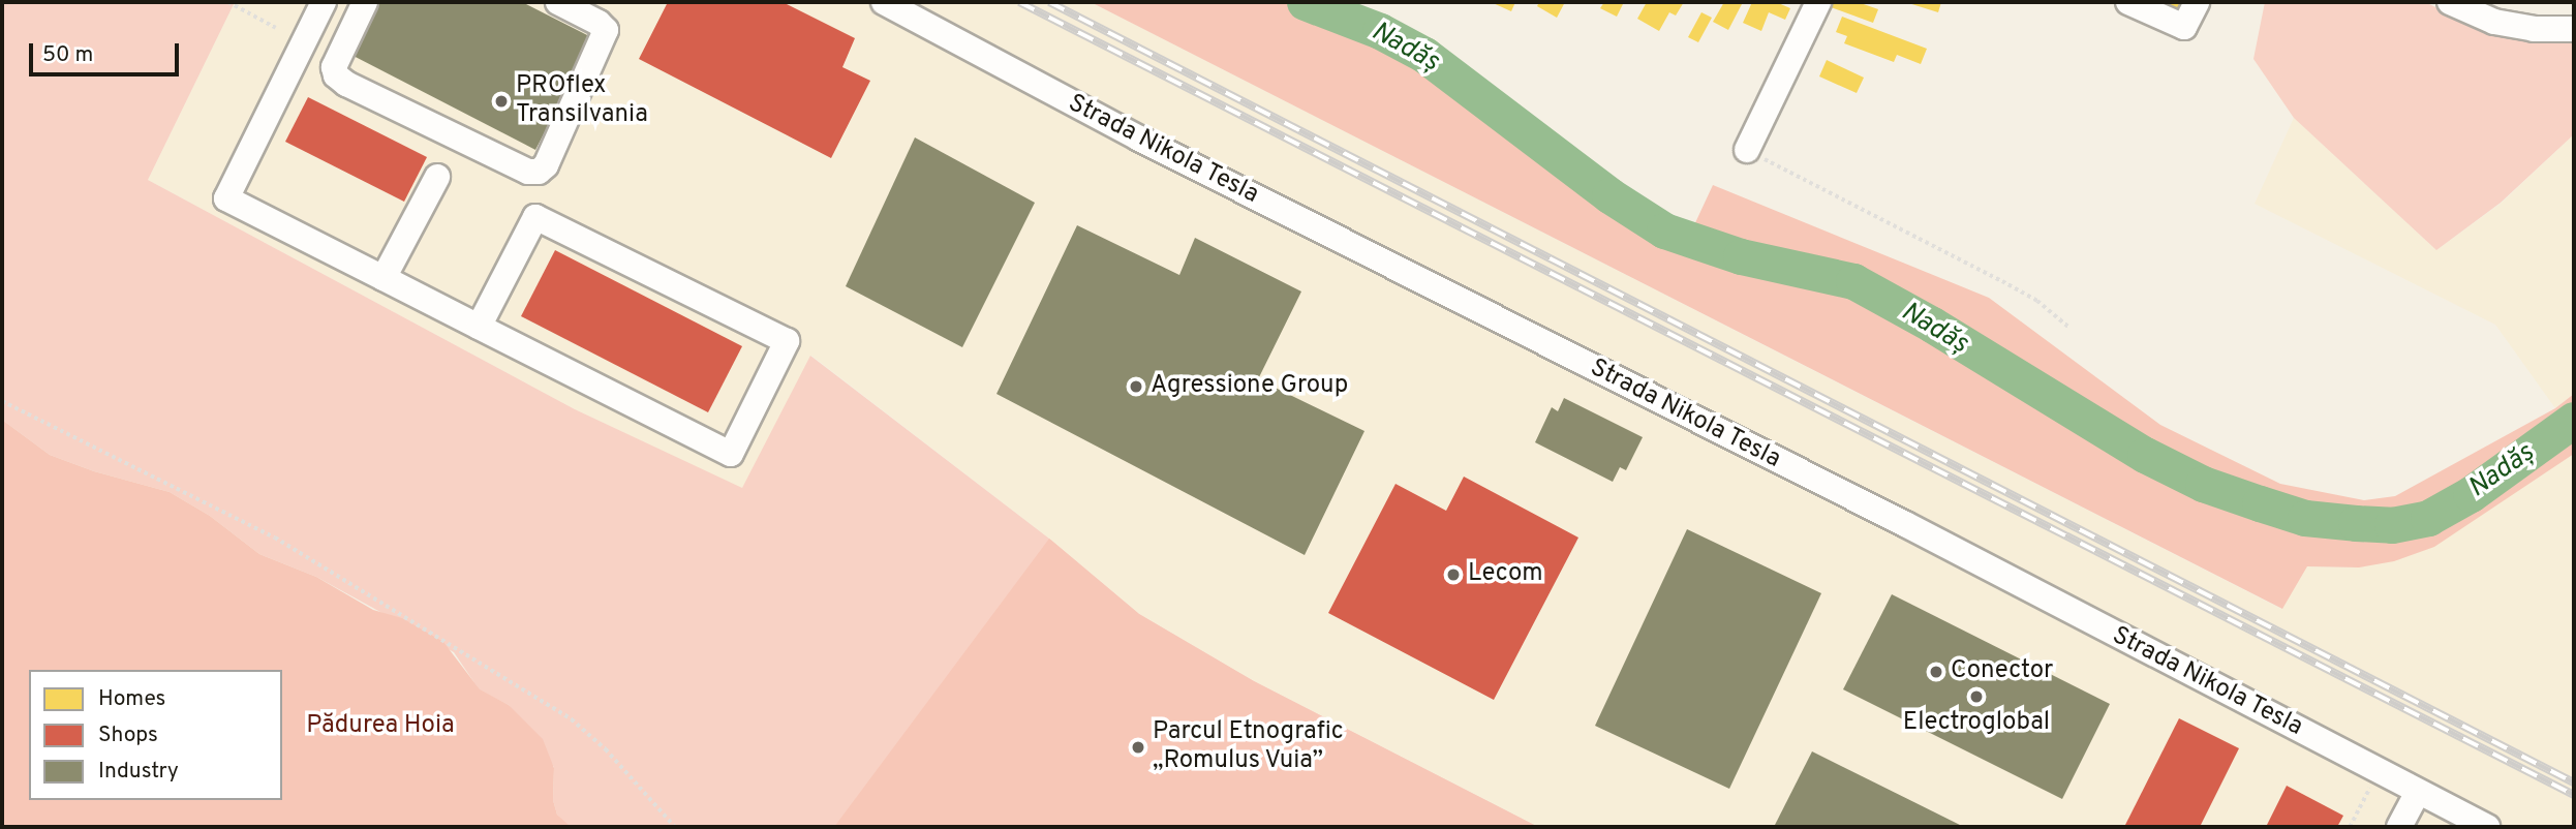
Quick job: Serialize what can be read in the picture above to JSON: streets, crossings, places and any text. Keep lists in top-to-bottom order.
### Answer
{
  "streets": {
    "street": ["Strada Nikola Tesla"]
  },
  "water": ["Nadăș"],
  "parks": ["Pădurea Hoia"],
  "places": [
    "PROflex Transilvania",
    "Agressione Group",
    "Lecom",
    "Conector",
    "Electroglobal",
    "Parcul Etnografic „Romulus Vuia”"
  ],
  "legend": ["Homes", "Shops", "Industry"],
  "scale_bar": "50 m"
}
